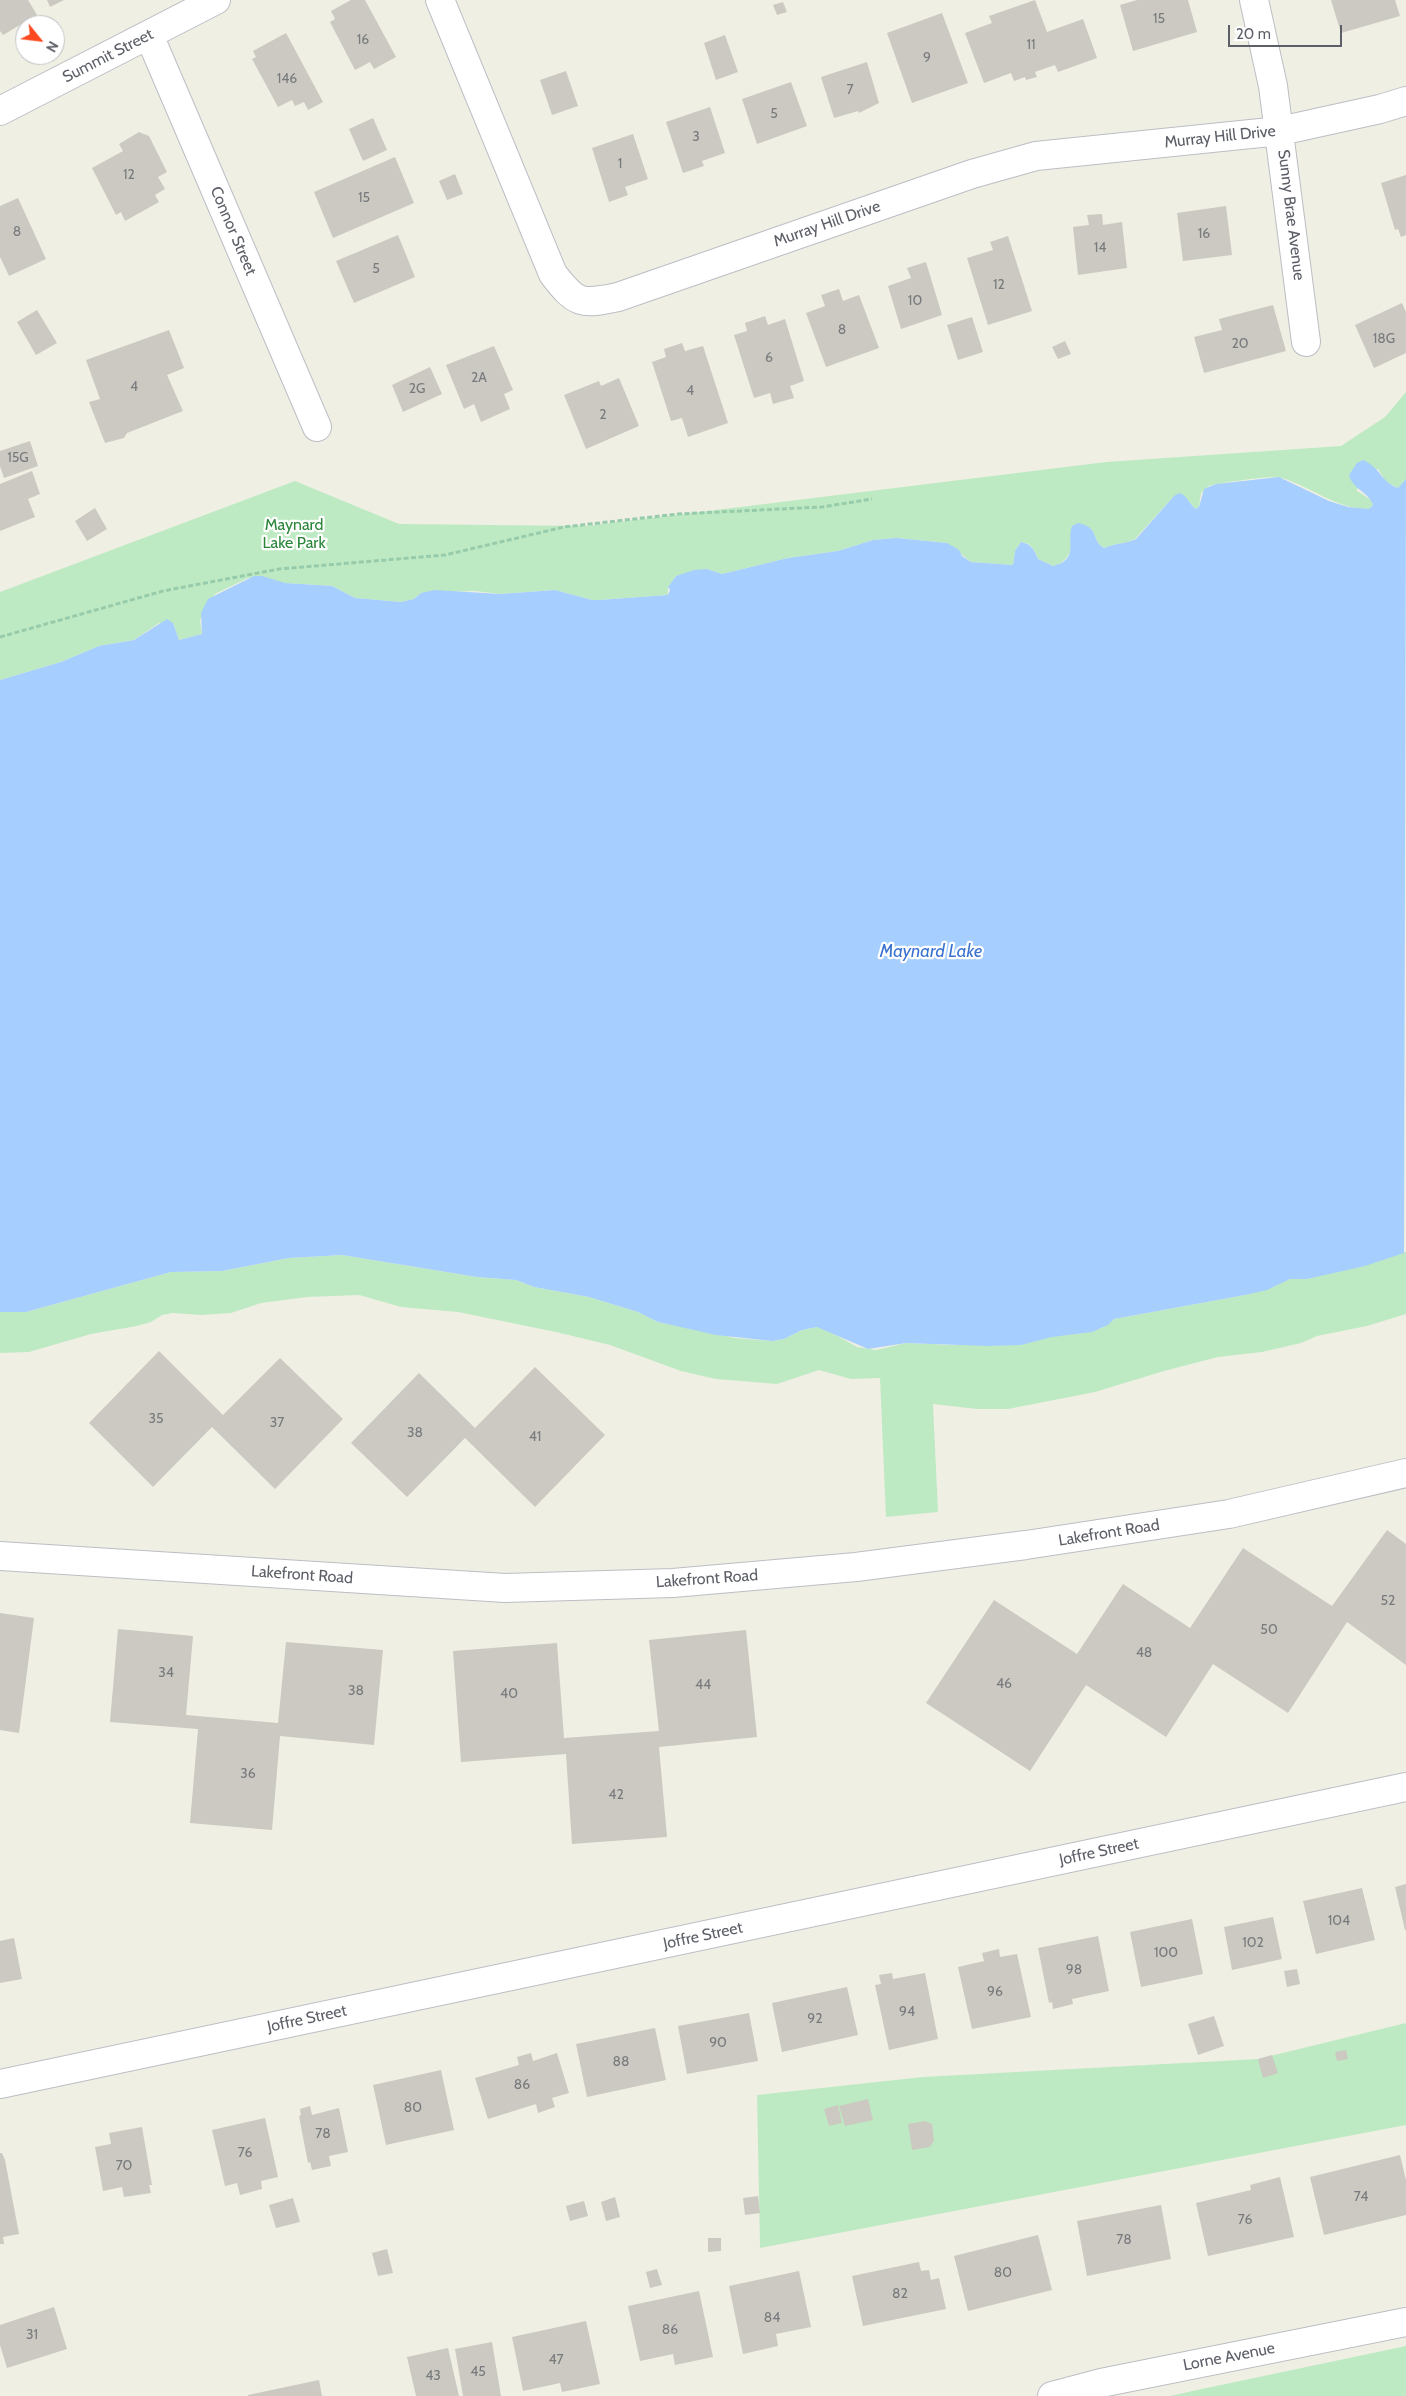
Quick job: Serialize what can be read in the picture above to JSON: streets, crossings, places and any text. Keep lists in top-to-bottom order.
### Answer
{
  "streets": {
    "street": [
      "Summit Street",
      "Murray Hill Drive",
      "Sunny Brae Avenue",
      "Connor Street",
      "Lakefront Road",
      "Joffre Street",
      "Lorne Avenue"
    ]
  },
  "crossings": [
    ["Summit Street", "Connor Street"],
    ["Murray Hill Drive", "Sunny Brae Avenue"]
  ],
  "water": ["Maynard Lake"],
  "parks": ["Maynard Lake Park"],
  "house_numbers": [
    "15",
    "16",
    "11",
    "9",
    "146",
    "7",
    "5",
    "3",
    "1",
    "12",
    "15",
    "8",
    "16",
    "14",
    "5",
    "12",
    "10",
    "8",
    "18G",
    "20",
    "6",
    "2A",
    "4",
    "2G",
    "4",
    "2",
    "15G",
    "35",
    "37",
    "38",
    "41",
    "52",
    "50",
    "48",
    "34",
    "46",
    "44",
    "38",
    "40",
    "36",
    "42",
    "104",
    "102",
    "100",
    "98",
    "96",
    "94",
    "92",
    "90",
    "88",
    "86",
    "80",
    "78",
    "76",
    "70",
    "74",
    "76",
    "78",
    "80",
    "82",
    "84",
    "86",
    "31",
    "47",
    "45",
    "43"
  ],
  "scale_bar": "20 m",
  "north": "bottom right"
}
